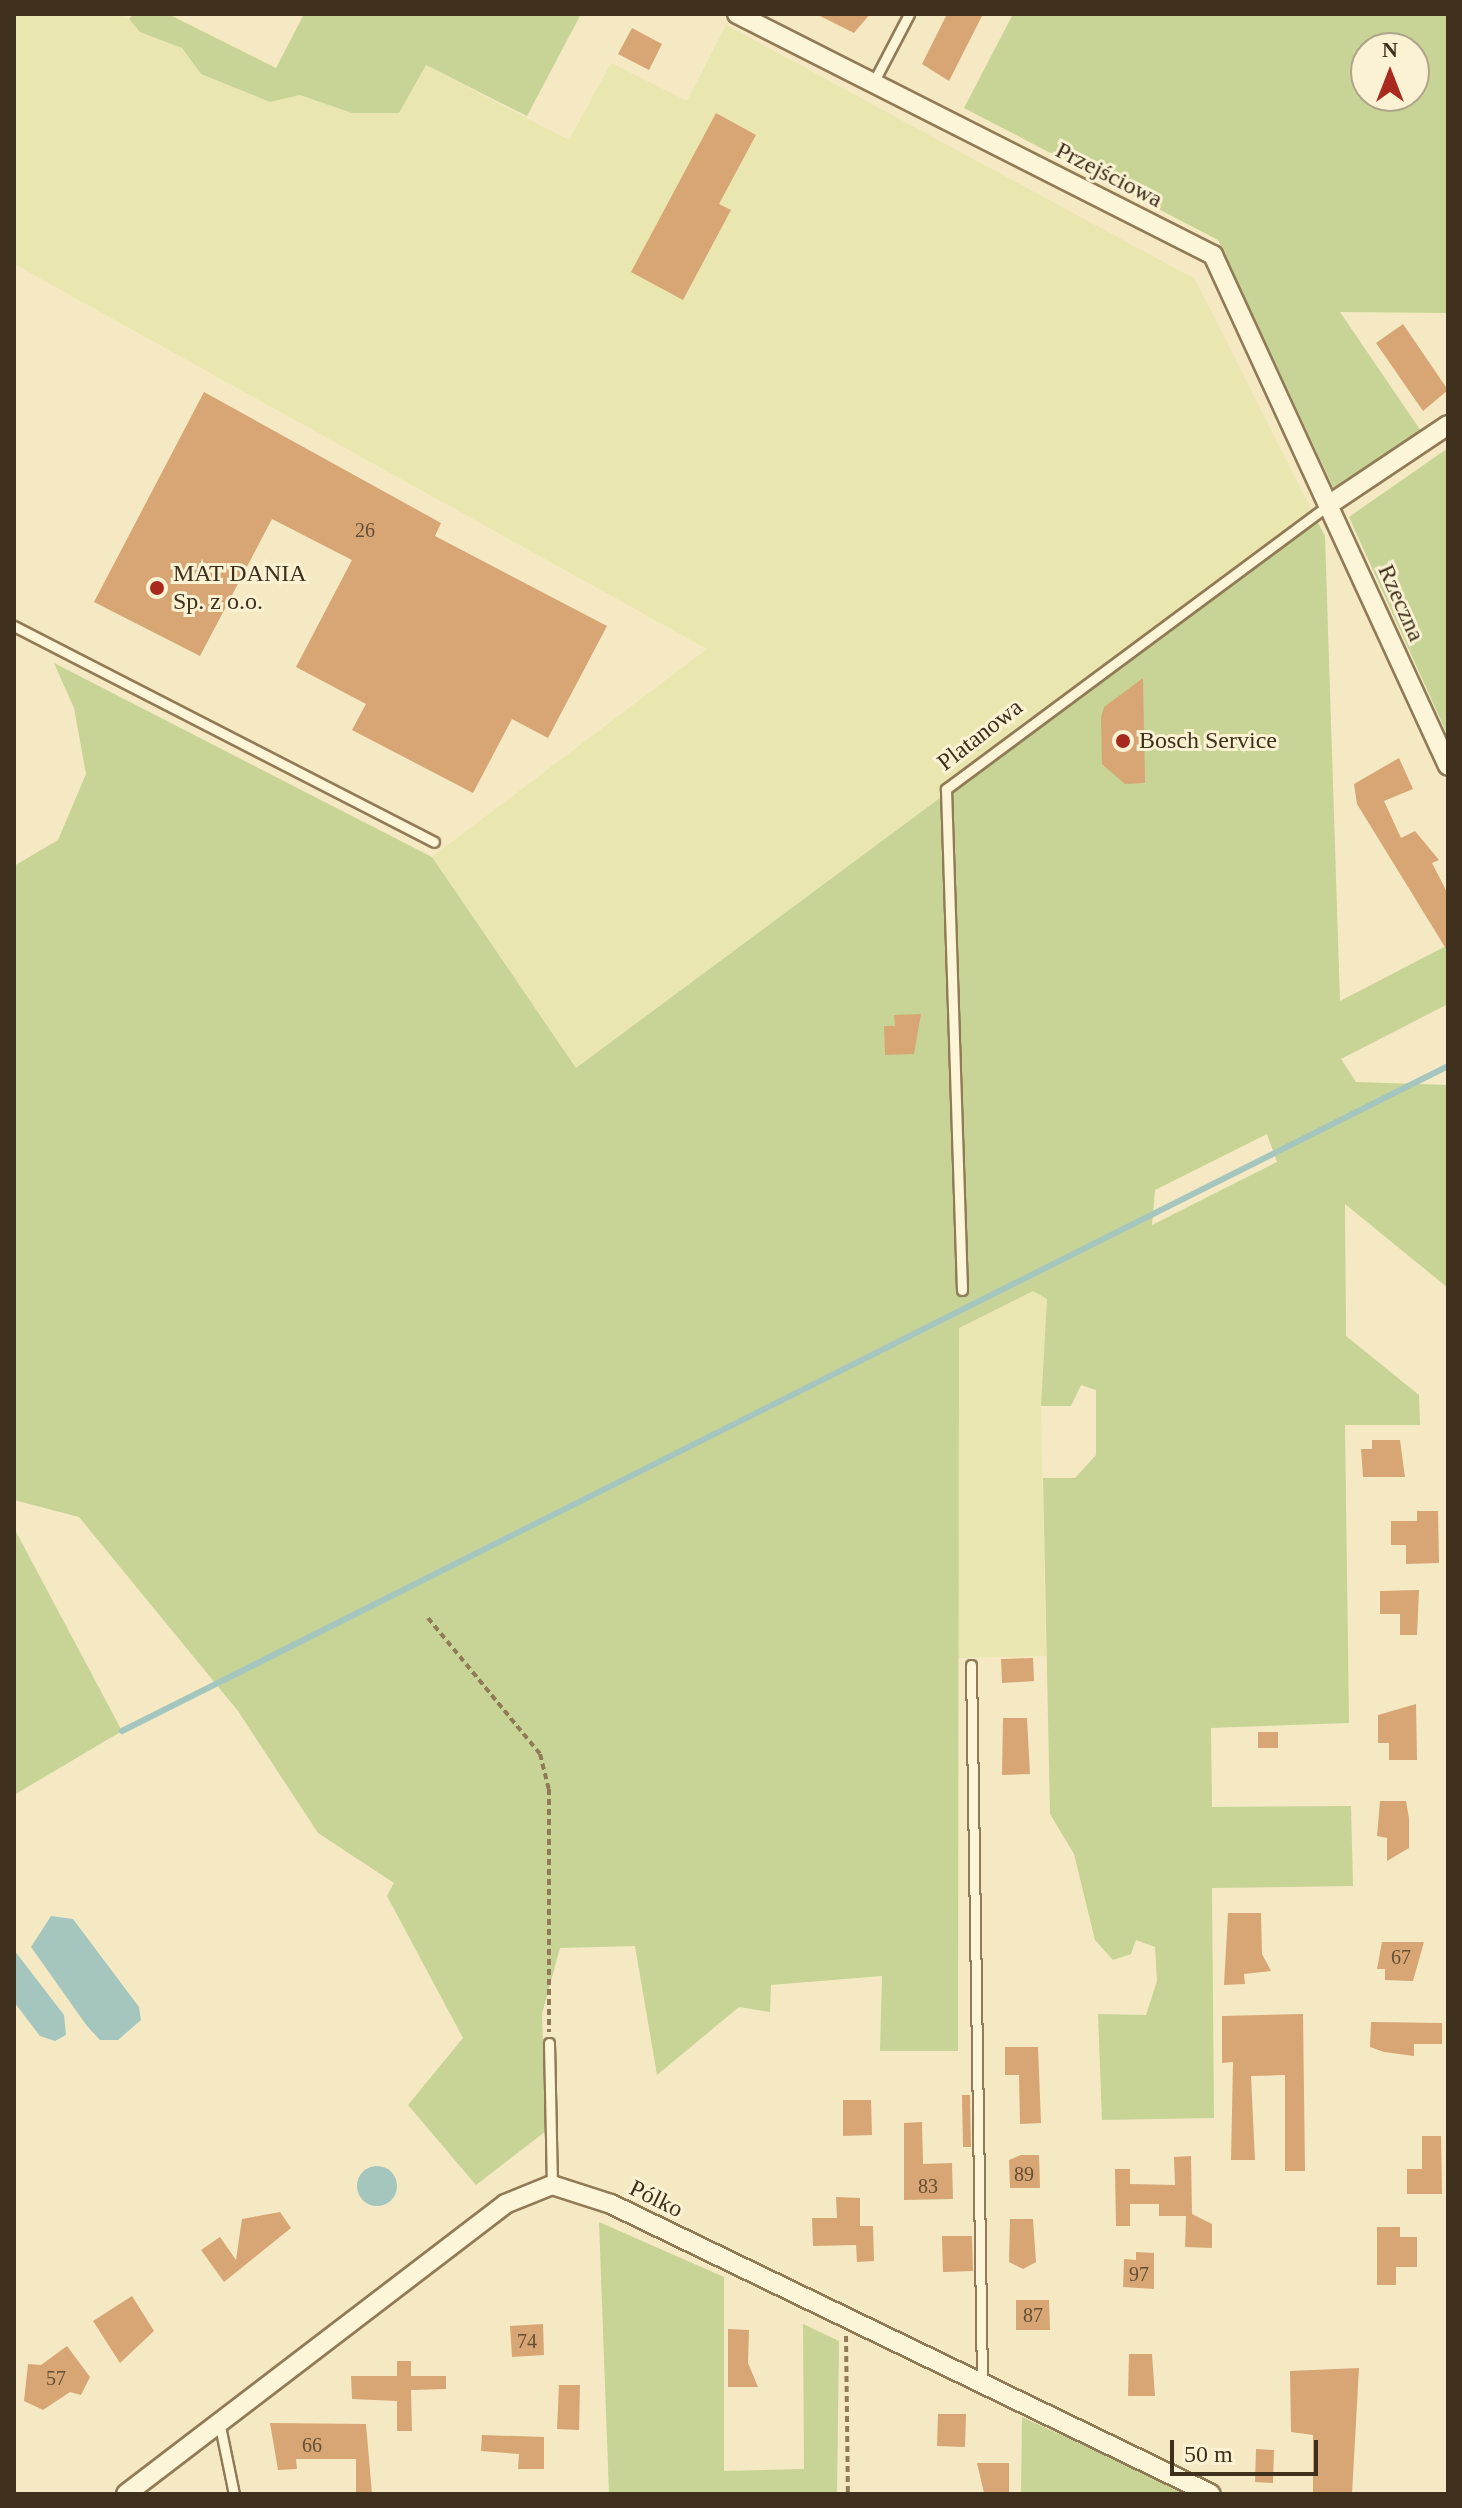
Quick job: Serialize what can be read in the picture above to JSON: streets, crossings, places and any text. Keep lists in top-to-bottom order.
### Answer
{
  "streets": {
    "street": [
      "Przejściowa",
      "Rzeczna",
      "Platanowa",
      "Pólko"
    ]
  },
  "crossings": [
    ["Przejściowa", "Rzeczna"],
    ["Przejściowa", "Platanowa"],
    ["Rzeczna", "Platanowa"]
  ],
  "places": ["MAT DANIA Sp. z o.o.", "Bosch Service"],
  "house_numbers": [
    "26",
    "67",
    "89",
    "83",
    "97",
    "87",
    "74",
    "57",
    "66"
  ],
  "scale_bar": "50 m",
  "north": "top"
}
